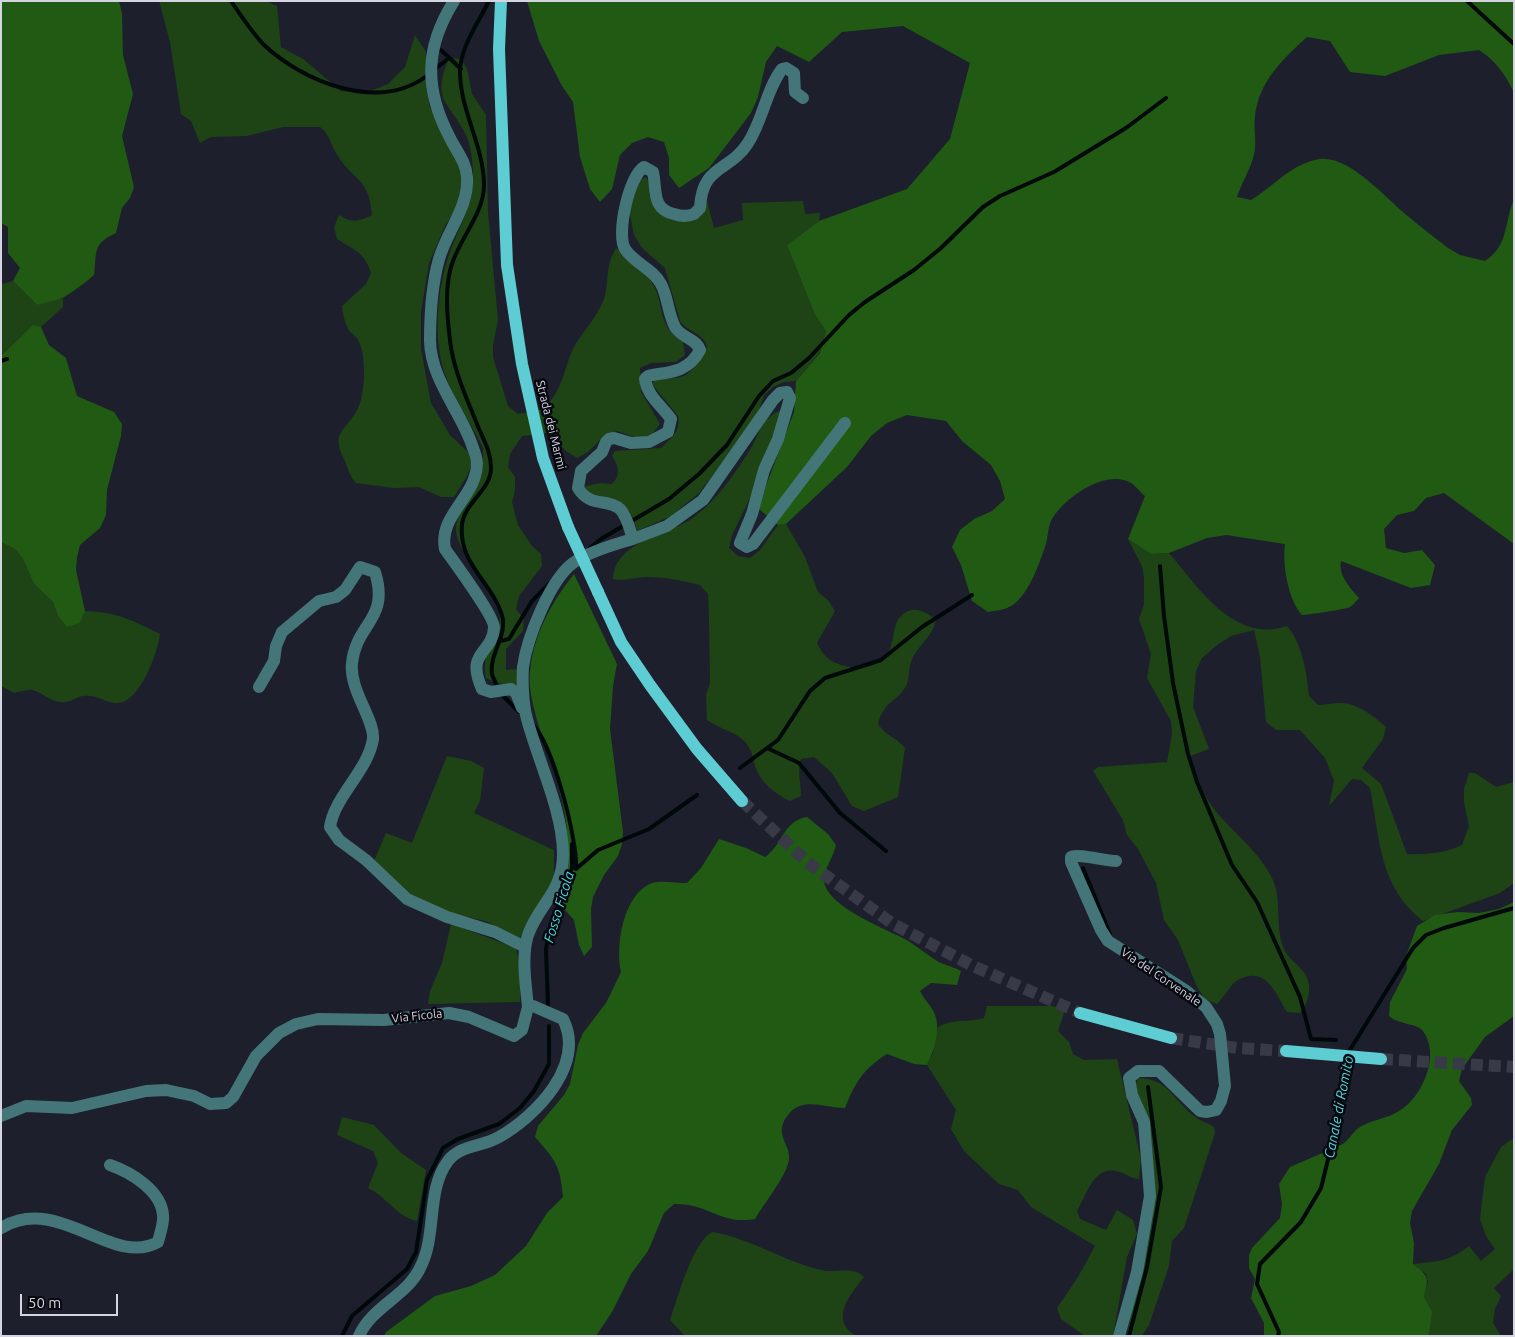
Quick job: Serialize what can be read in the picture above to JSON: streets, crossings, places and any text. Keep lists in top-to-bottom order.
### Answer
{
  "streets": {
    "main road": ["Strada dei Marmi"],
    "street": ["Via del Corvenale", "Via Ficola"]
  },
  "water": ["Fosso Ficola", "Canale di Romito"],
  "scale_bar": "50 m"
}
